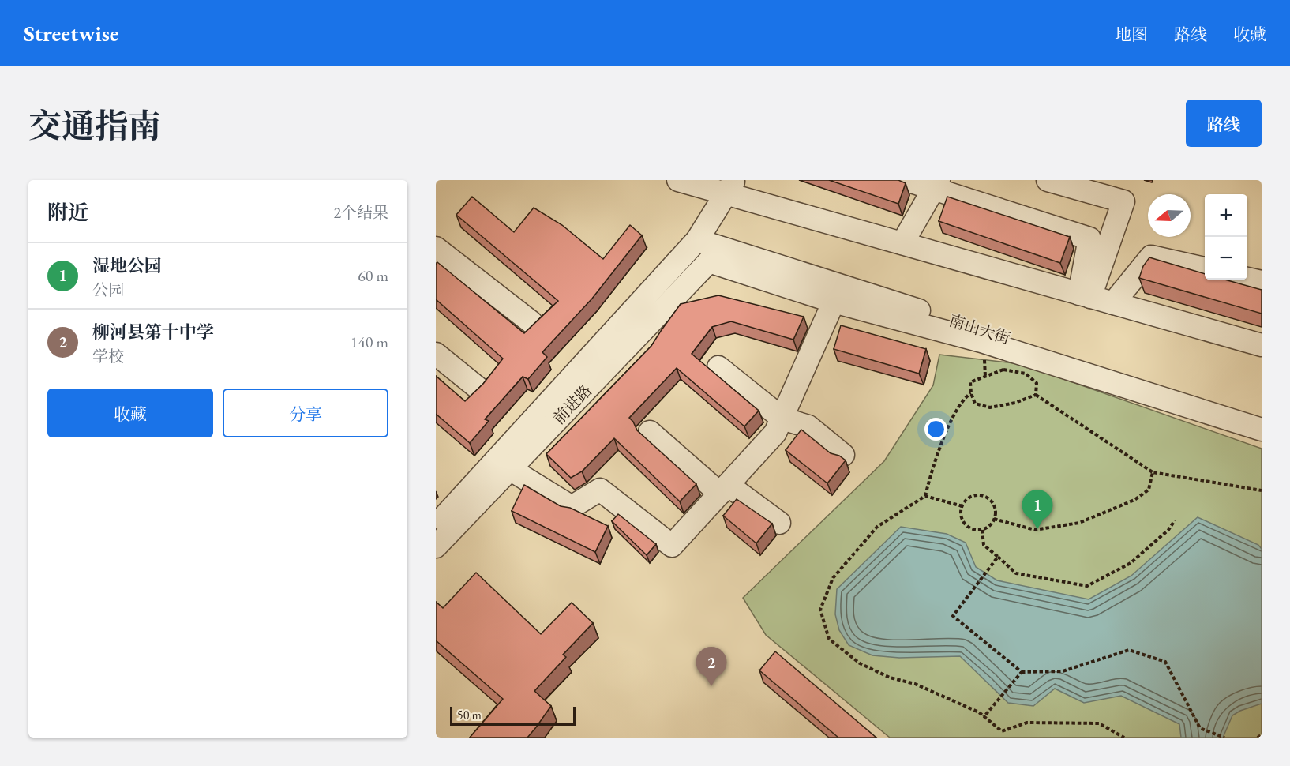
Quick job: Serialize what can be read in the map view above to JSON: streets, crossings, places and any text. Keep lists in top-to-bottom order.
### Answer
{
  "streets": {
    "street": ["南山大街", "前进路"]
  },
  "crossings": [
    ["南山大街", "前进路"]
  ],
  "scale_bar": "50 m",
  "north": "left",
  "page": {
    "header": "Streetwise",
    "nav": ["地图", "路线", "收藏"],
    "title": "交通指南",
    "buttons": [
      "路线",
      ["收藏", "分享"]
    ],
    "heading": ["附近", "2个结果"],
    "map_buttons": ["+", "−"],
    "list": [
      {
        "mark": "1",
        "name": "湿地公园",
        "note": "公园",
        "value": "60 m"
      },
      {
        "mark": "2",
        "name": "柳河县第十中学",
        "note": "学校",
        "value": "140 m"
      }
    ],
    "pins": ["1", "2"],
    "scale": "50 m"
  }
}
